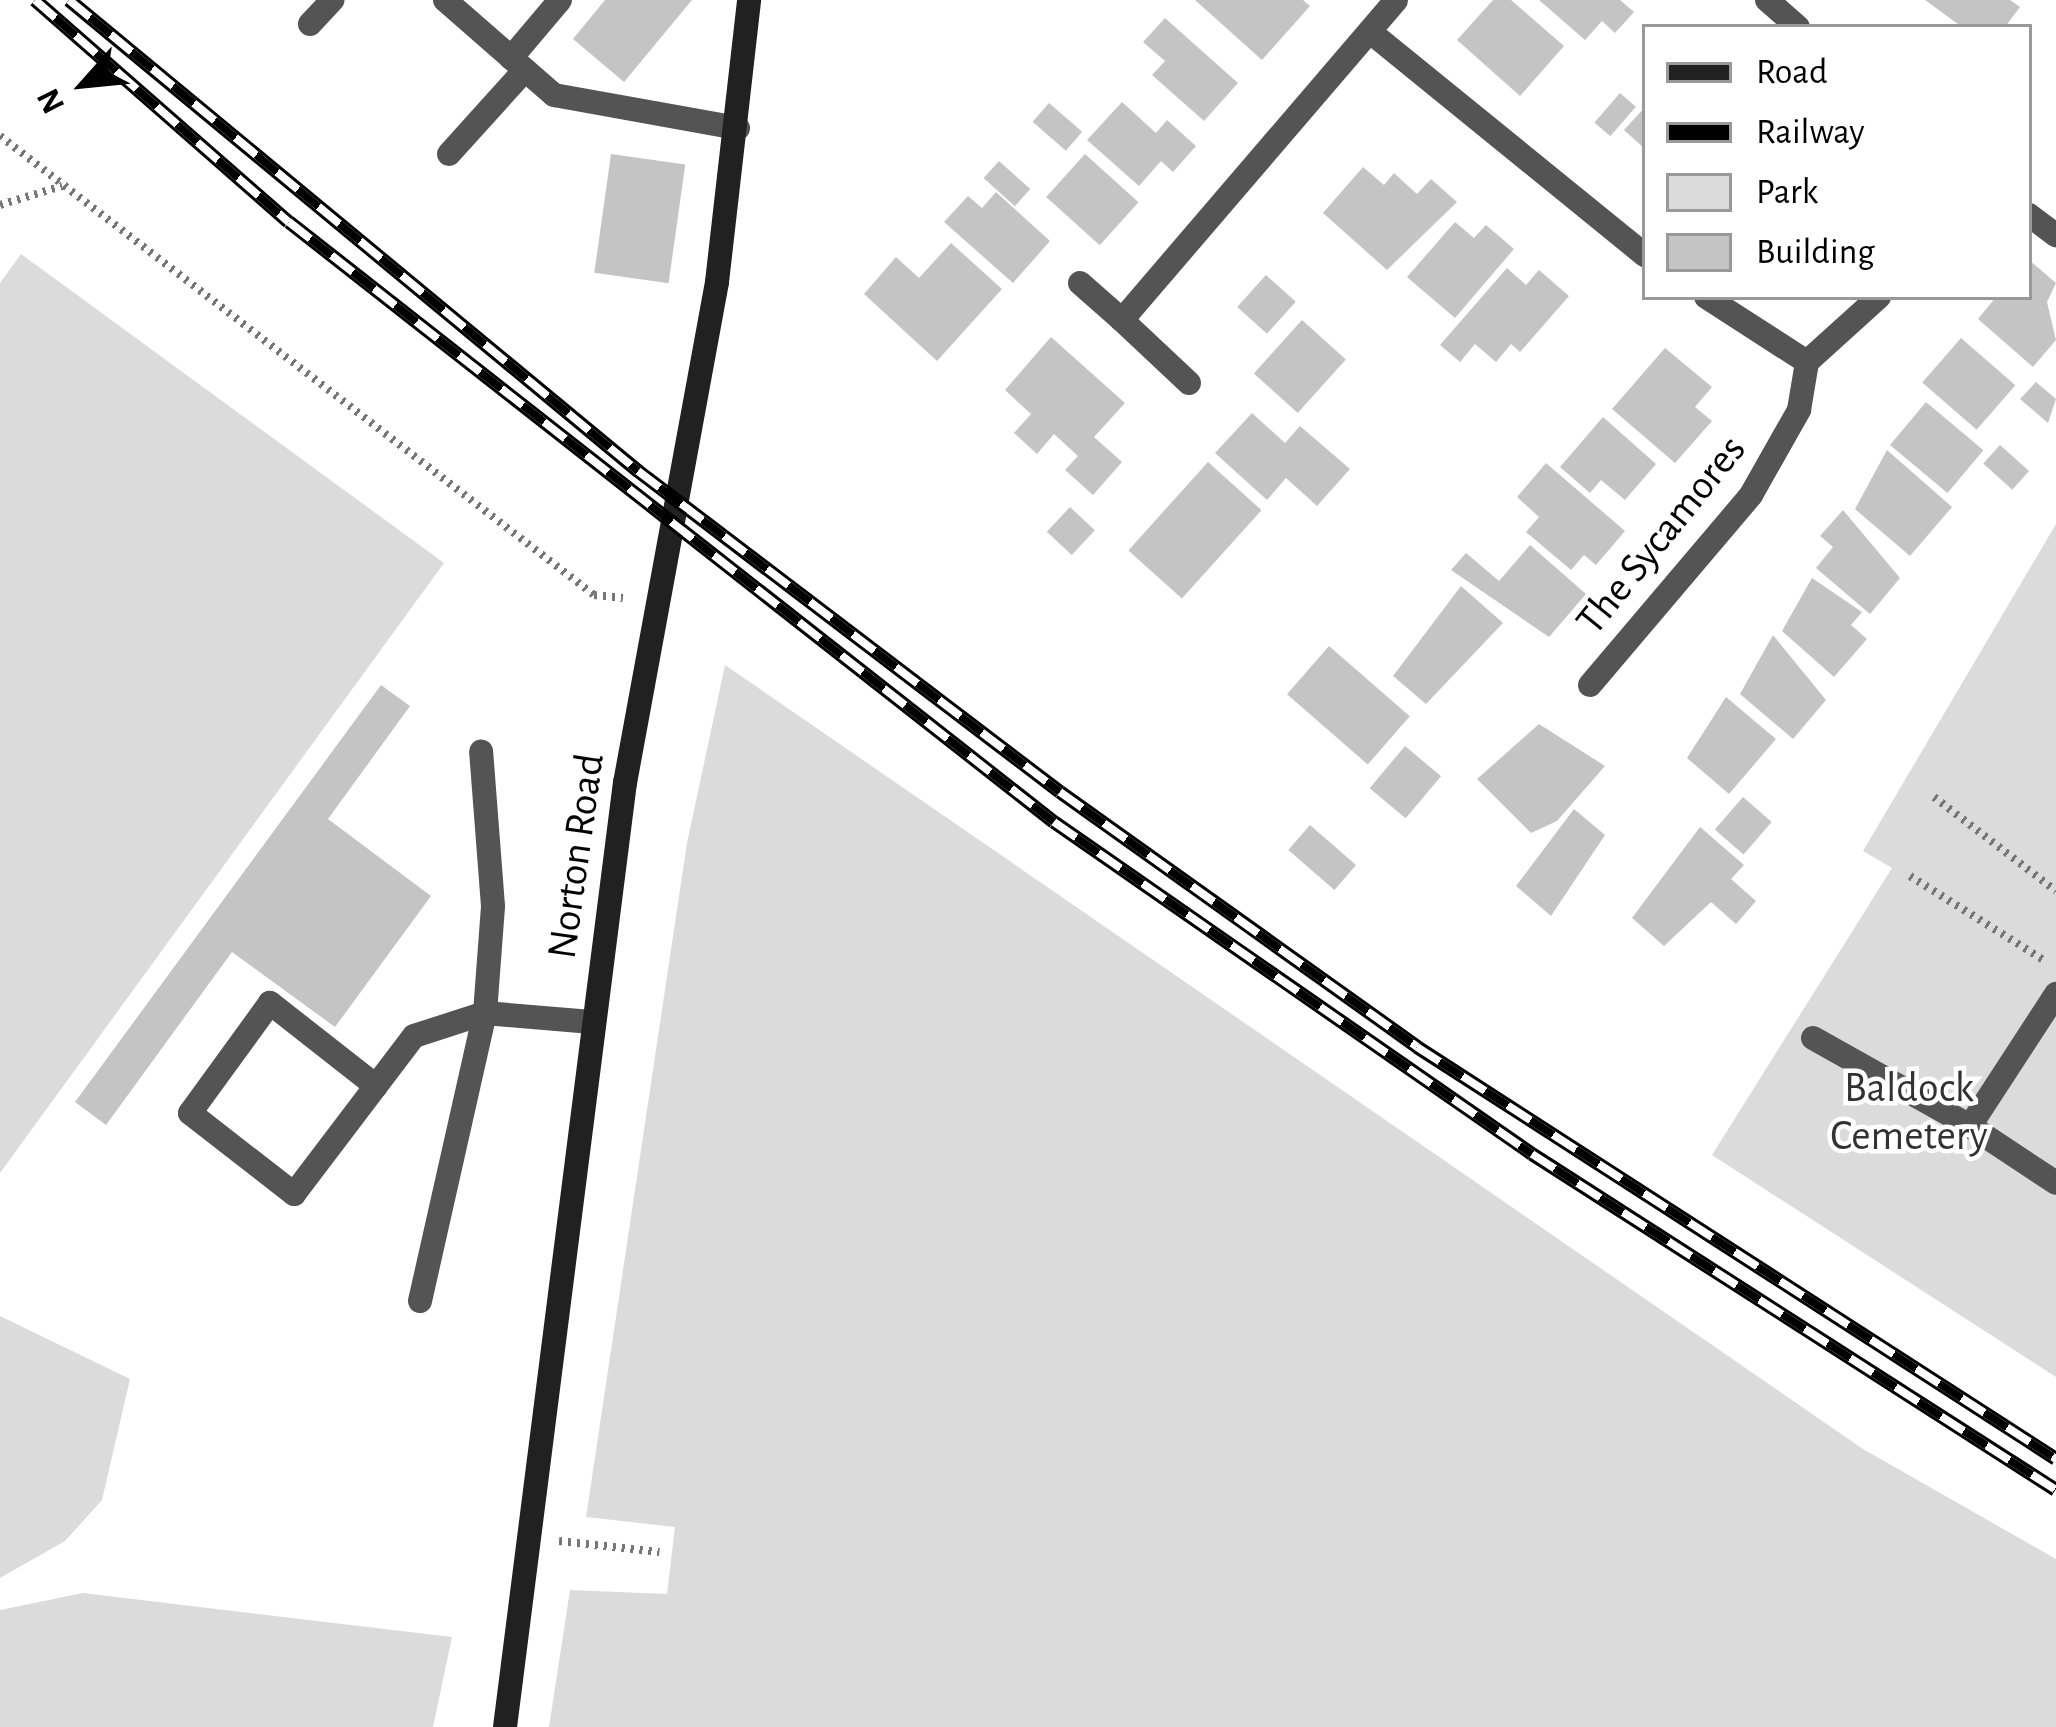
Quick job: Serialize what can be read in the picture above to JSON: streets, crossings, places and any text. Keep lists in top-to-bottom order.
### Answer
{
  "streets": {
    "street": ["The Sycamores", "Norton Road"]
  },
  "parks": ["Baldock Cemetery"],
  "legend": [
    "Road",
    "Railway",
    "Park",
    "Building"
  ],
  "north": "bottom left"
}
